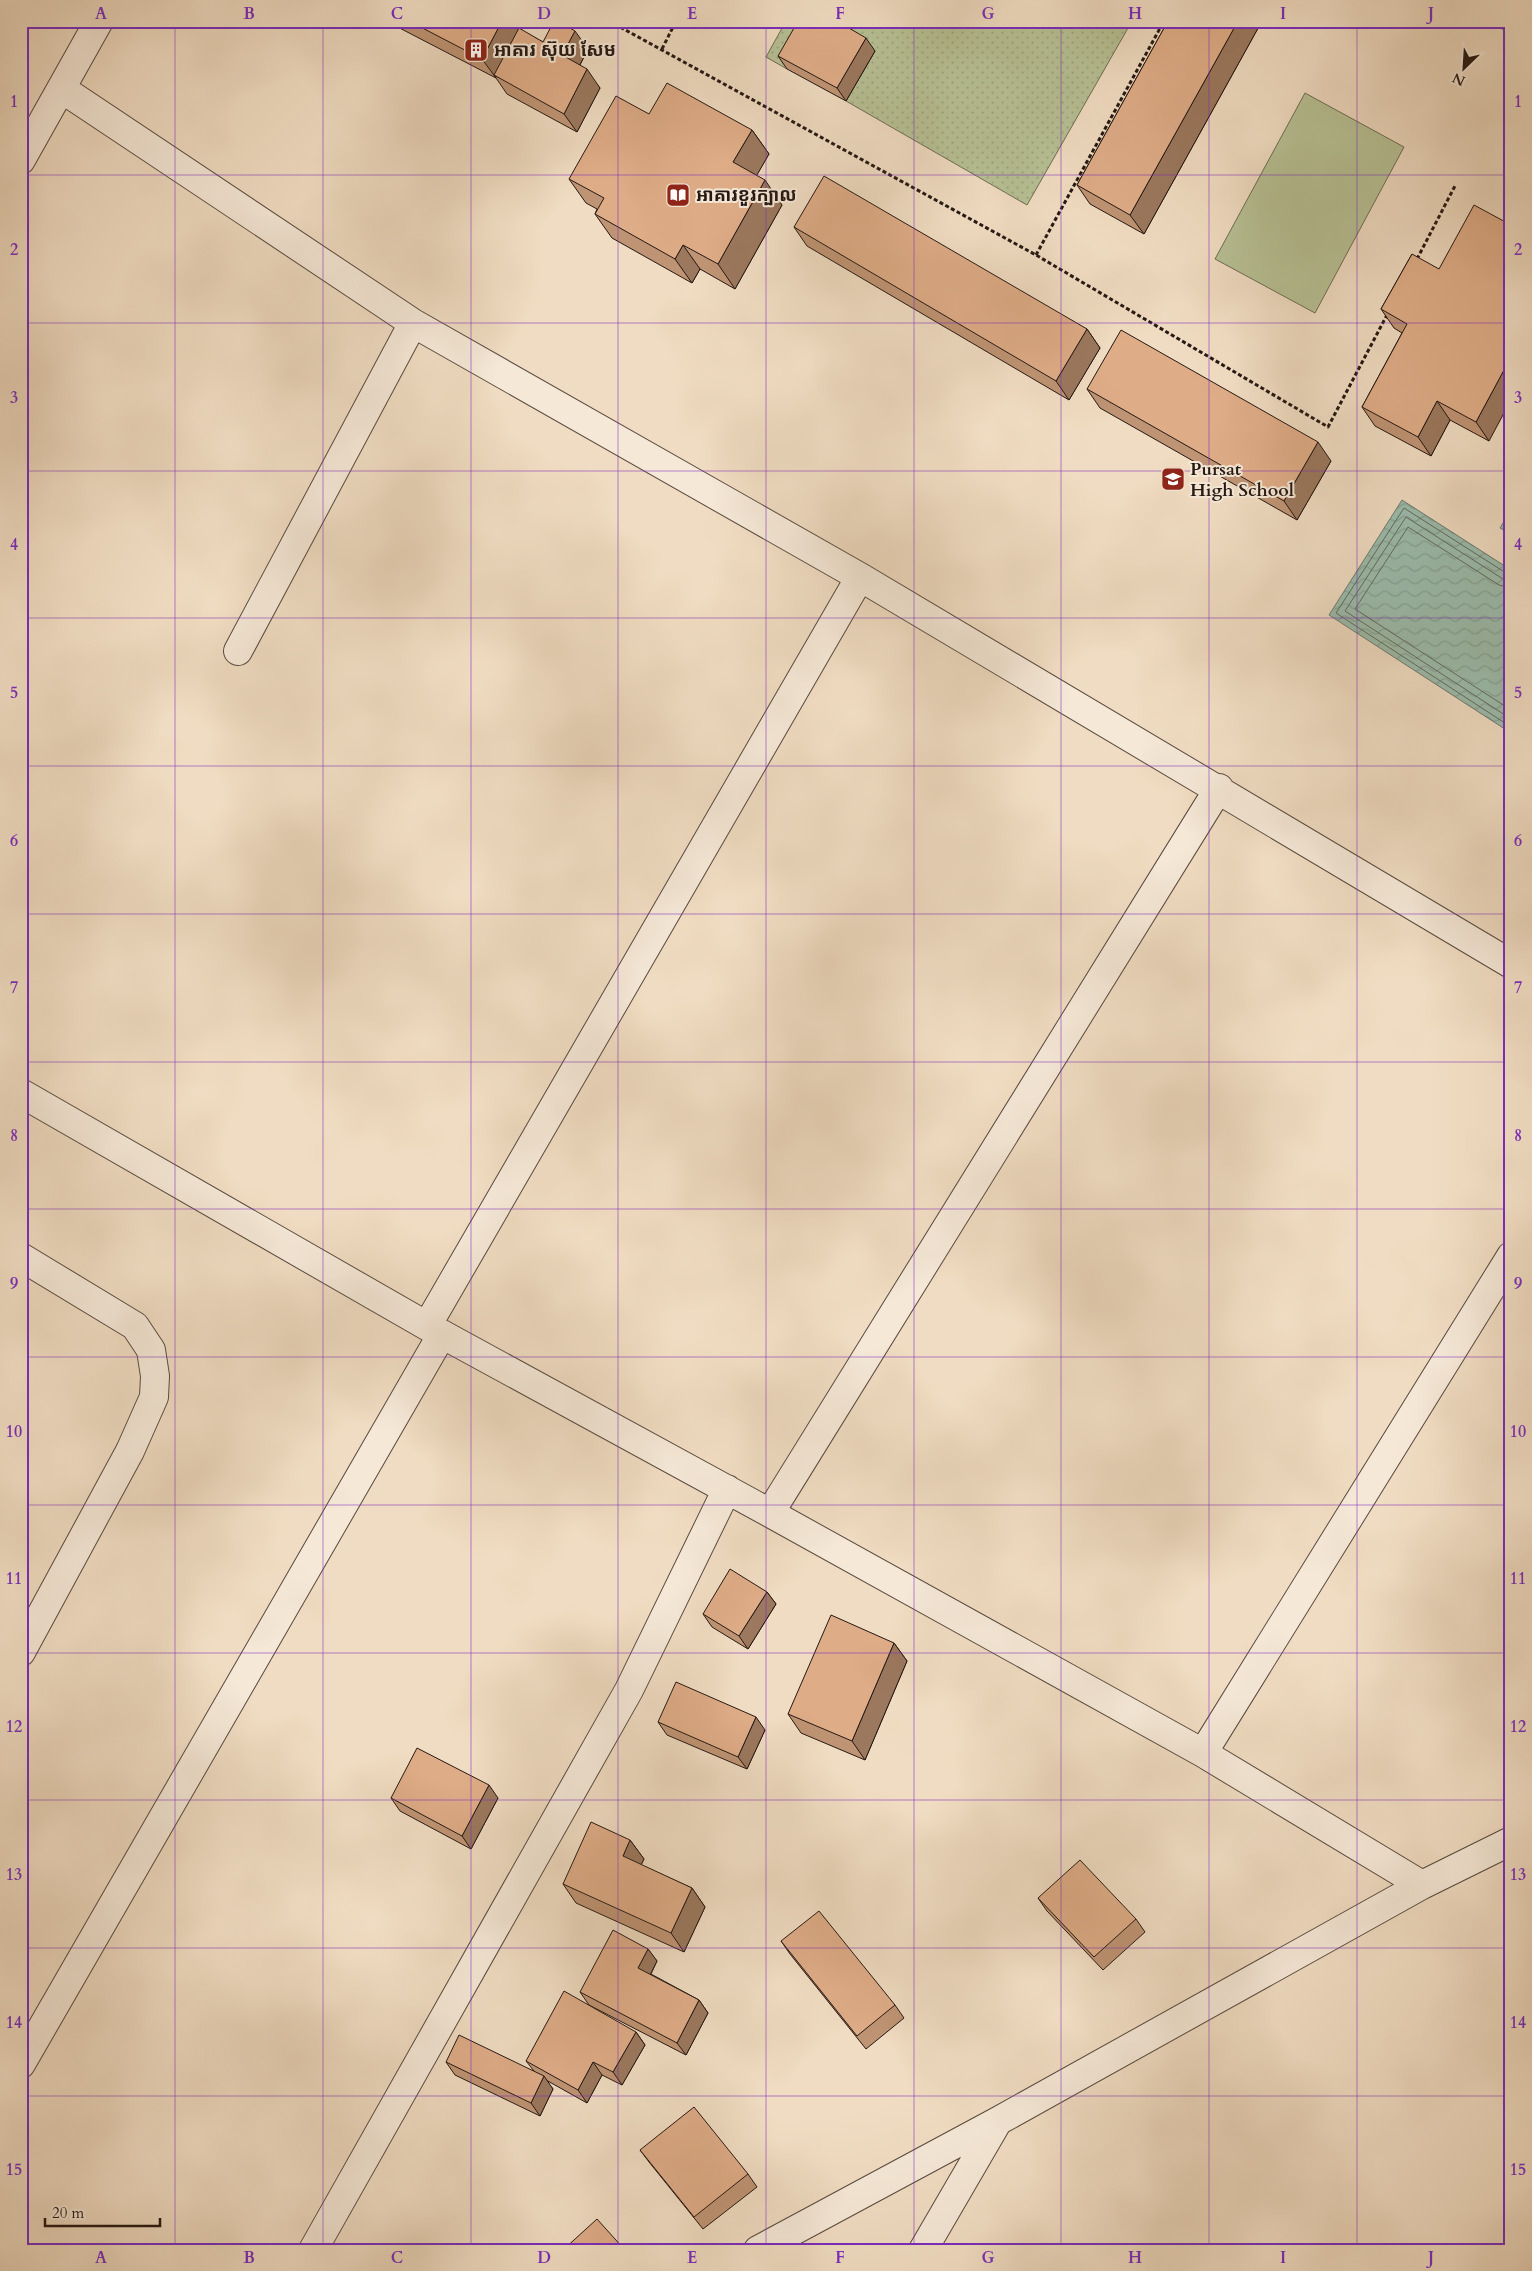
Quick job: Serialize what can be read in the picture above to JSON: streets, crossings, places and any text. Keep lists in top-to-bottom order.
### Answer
{
  "places": {
    "building": ["អាគារ ស៊ុយ សែម"],
    "library": ["អាគារខួរក្បាល"],
    "school or university": ["Pursat High School"]
  },
  "scale_bar": "20 m",
  "north": "bottom left",
  "grid": {
    "columns": [
      "A",
      "B",
      "C",
      "D",
      "E",
      "F",
      "G",
      "H",
      "I",
      "J"
    ],
    "rows": [
      "1",
      "2",
      "3",
      "4",
      "5",
      "6",
      "7",
      "8",
      "9",
      "10",
      "11",
      "12",
      "13",
      "14",
      "15"
    ]
  }
}
